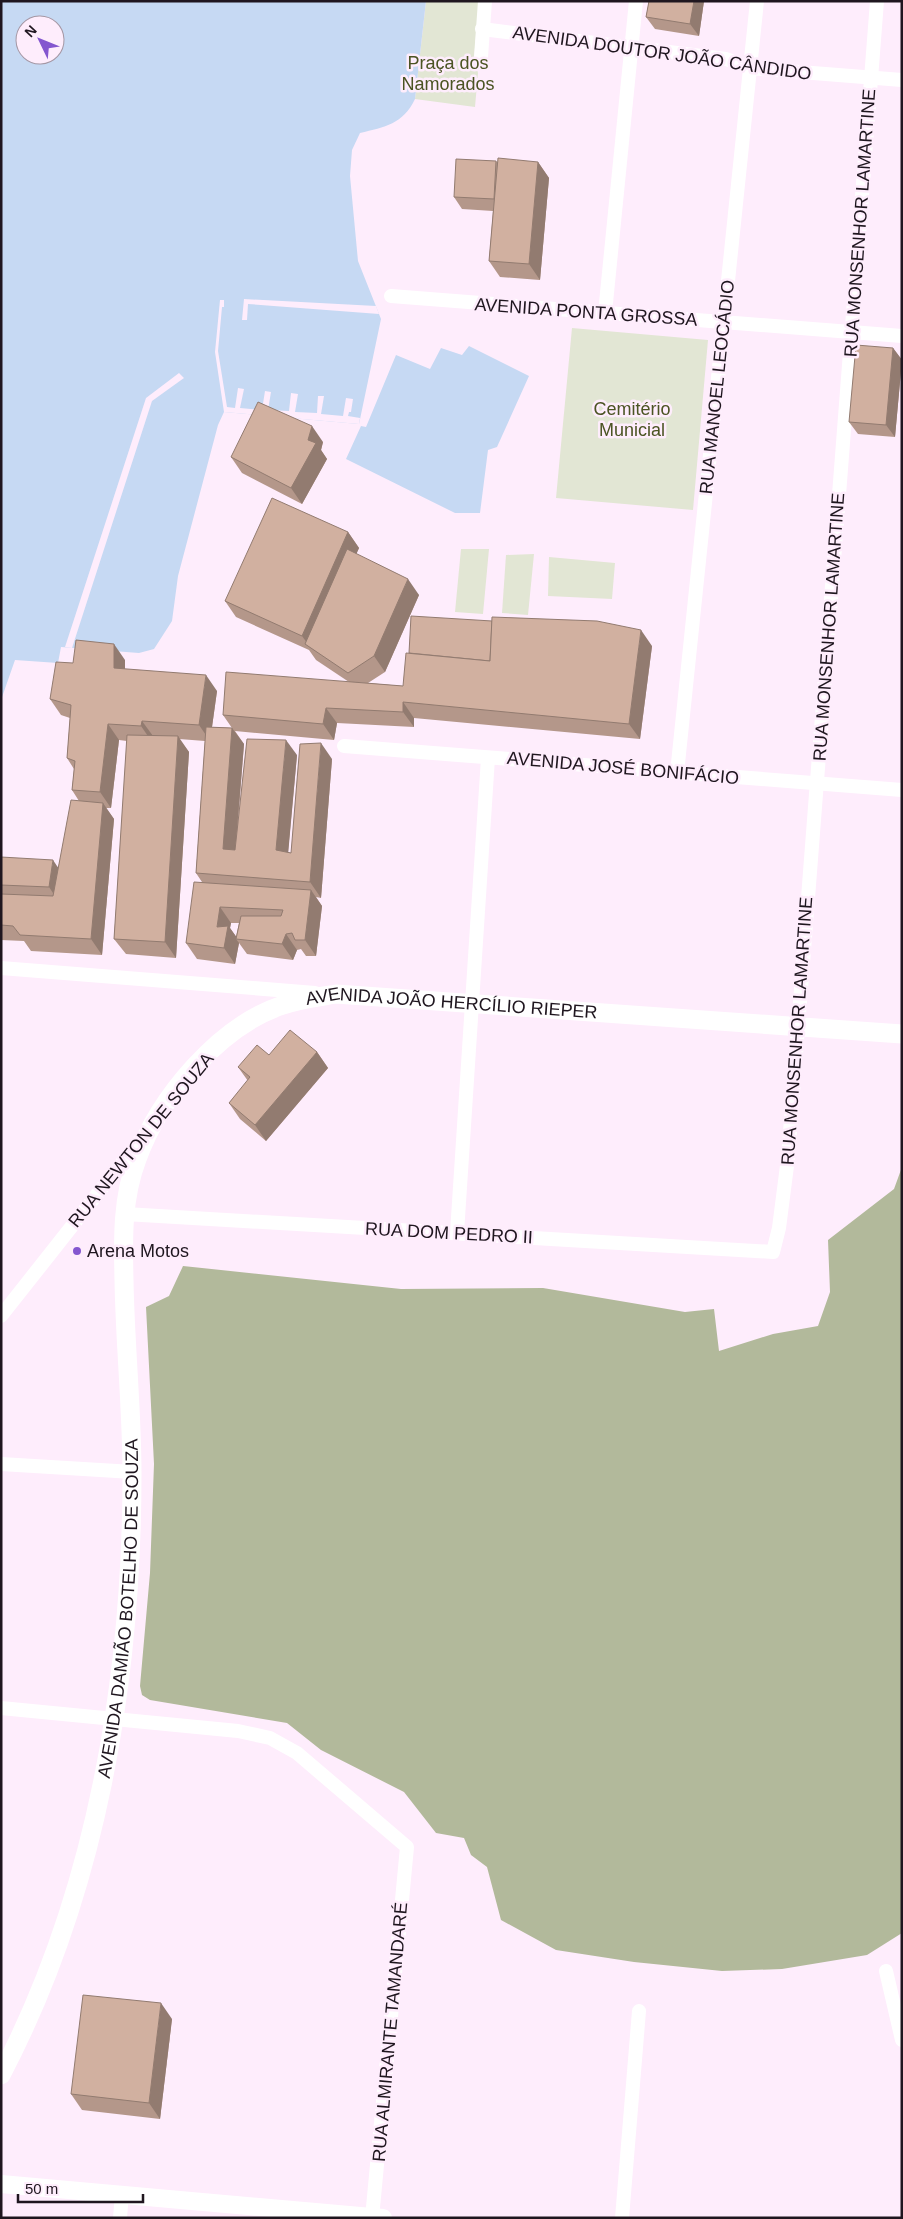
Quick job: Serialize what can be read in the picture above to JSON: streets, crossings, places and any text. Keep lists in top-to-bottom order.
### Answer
{
  "streets": {
    "main road": ["AVENIDA JOÃO HERCÍLIO RIEPER", "RUA NEWTON DE SOUZA", "AVENIDA DAMIÃO BOTELHO DE SOUZA"],
    "street": [
      "AVENIDA DOUTOR JOÃO CÂNDIDO",
      "RUA MONSENHOR LAMARTINE",
      "AVENIDA PONTA GROSSA",
      "RUA MANOEL LEOCÁDIO",
      "AVENIDA JOSÉ BONIFÁCIO",
      "RUA DOM PEDRO II",
      "RUA ALMIRANTE TAMANDARÉ"
    ]
  },
  "crossings": [
    ["AVENIDA DOUTOR JOÃO CÂNDIDO", "RUA MONSENHOR LAMARTINE"],
    ["AVENIDA DOUTOR JOÃO CÂNDIDO", "RUA MANOEL LEOCÁDIO"],
    ["RUA MONSENHOR LAMARTINE", "AVENIDA PONTA GROSSA"],
    ["RUA MONSENHOR LAMARTINE", "AVENIDA JOSÉ BONIFÁCIO"],
    ["RUA MONSENHOR LAMARTINE", "AVENIDA JOÃO HERCÍLIO RIEPER"],
    ["RUA MONSENHOR LAMARTINE", "RUA DOM PEDRO II"],
    ["AVENIDA PONTA GROSSA", "RUA MANOEL LEOCÁDIO"],
    ["RUA MANOEL LEOCÁDIO", "AVENIDA JOSÉ BONIFÁCIO"],
    ["AVENIDA JOÃO HERCÍLIO RIEPER", "RUA NEWTON DE SOUZA"],
    ["RUA NEWTON DE SOUZA", "AVENIDA DAMIÃO BOTELHO DE SOUZA"],
    ["RUA DOM PEDRO II", "AVENIDA DAMIÃO BOTELHO DE SOUZA"],
    ["AVENIDA DAMIÃO BOTELHO DE SOUZA", "RUA ALMIRANTE TAMANDARÉ"]
  ],
  "parks": ["Praça dos Namorados", "Cemitério Municial"],
  "places": ["Arena Motos"],
  "scale_bar": "50 m",
  "north": "top left"
}
